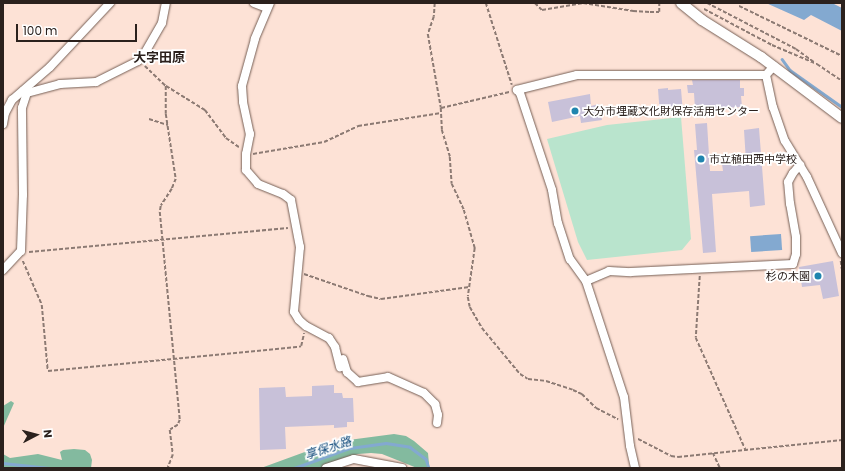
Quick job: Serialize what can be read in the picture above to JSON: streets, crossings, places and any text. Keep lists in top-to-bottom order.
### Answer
{
  "districts": ["大字田原"],
  "water": ["享保水路"],
  "places": ["大分市埋蔵文化財保存活用センター", "市立稙田西中学校", "杉の木園"],
  "scale_bar": "100 m",
  "north": "right"
}
